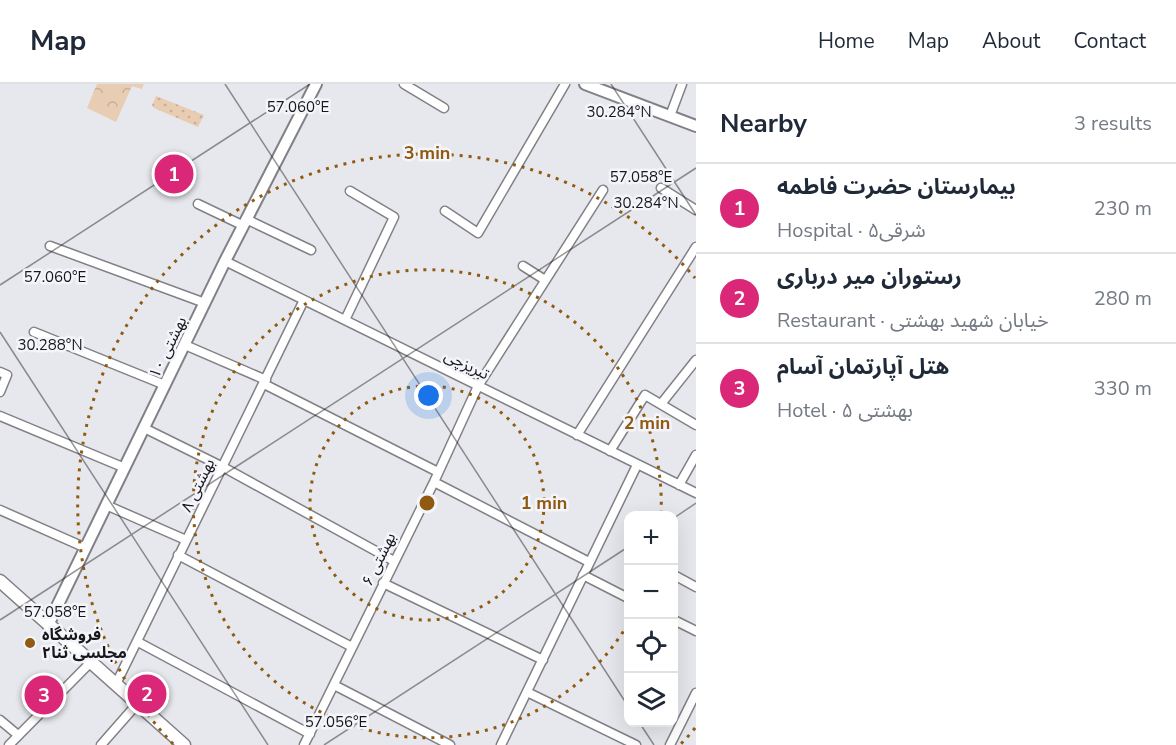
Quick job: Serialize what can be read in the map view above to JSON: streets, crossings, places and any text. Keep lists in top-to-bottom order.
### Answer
{
  "streets": {
    "street": [
      "بهشتی ۱۰",
      "تبریزچی",
      "بهشتی ۸",
      "بهشتی ۶"
    ]
  },
  "crossings": [
    ["بهشتی ۱۰", "تبریزچی"],
    ["تبریزچی", "بهشتی ۸"],
    ["تبریزچی", "بهشتی ۶"]
  ],
  "places": ["فروشگاه مجلسی ثنا۲"],
  "page": {
    "header": "Map",
    "nav": [
      "Home",
      "Map",
      "About",
      "Contact"
    ],
    "heading": ["Nearby", "3 results"],
    "pins": ["1", "2", "3"],
    "list": [
      {
        "mark": "1",
        "name": "بیمارستان حضرت فاطمه",
        "note": "Hospital · شرقی۵",
        "value": "230 m"
      },
      {
        "mark": "2",
        "name": "رستوران میر درباری",
        "note": "Restaurant · خیابان شهید بهشتی",
        "value": "280 m"
      },
      {
        "mark": "3",
        "name": "هتل آپارتمان آسام",
        "note": "Hotel · بهشتی ۵",
        "value": "330 m"
      }
    ],
    "map_buttons": ["+", "−"]
  },
  "coordinates": [
    "57.060°E",
    "30.284°N",
    "57.058°E",
    "30.288°N",
    "57.056°E"
  ],
  "rings": ["3 min", "2 min", "1 min"]
}
